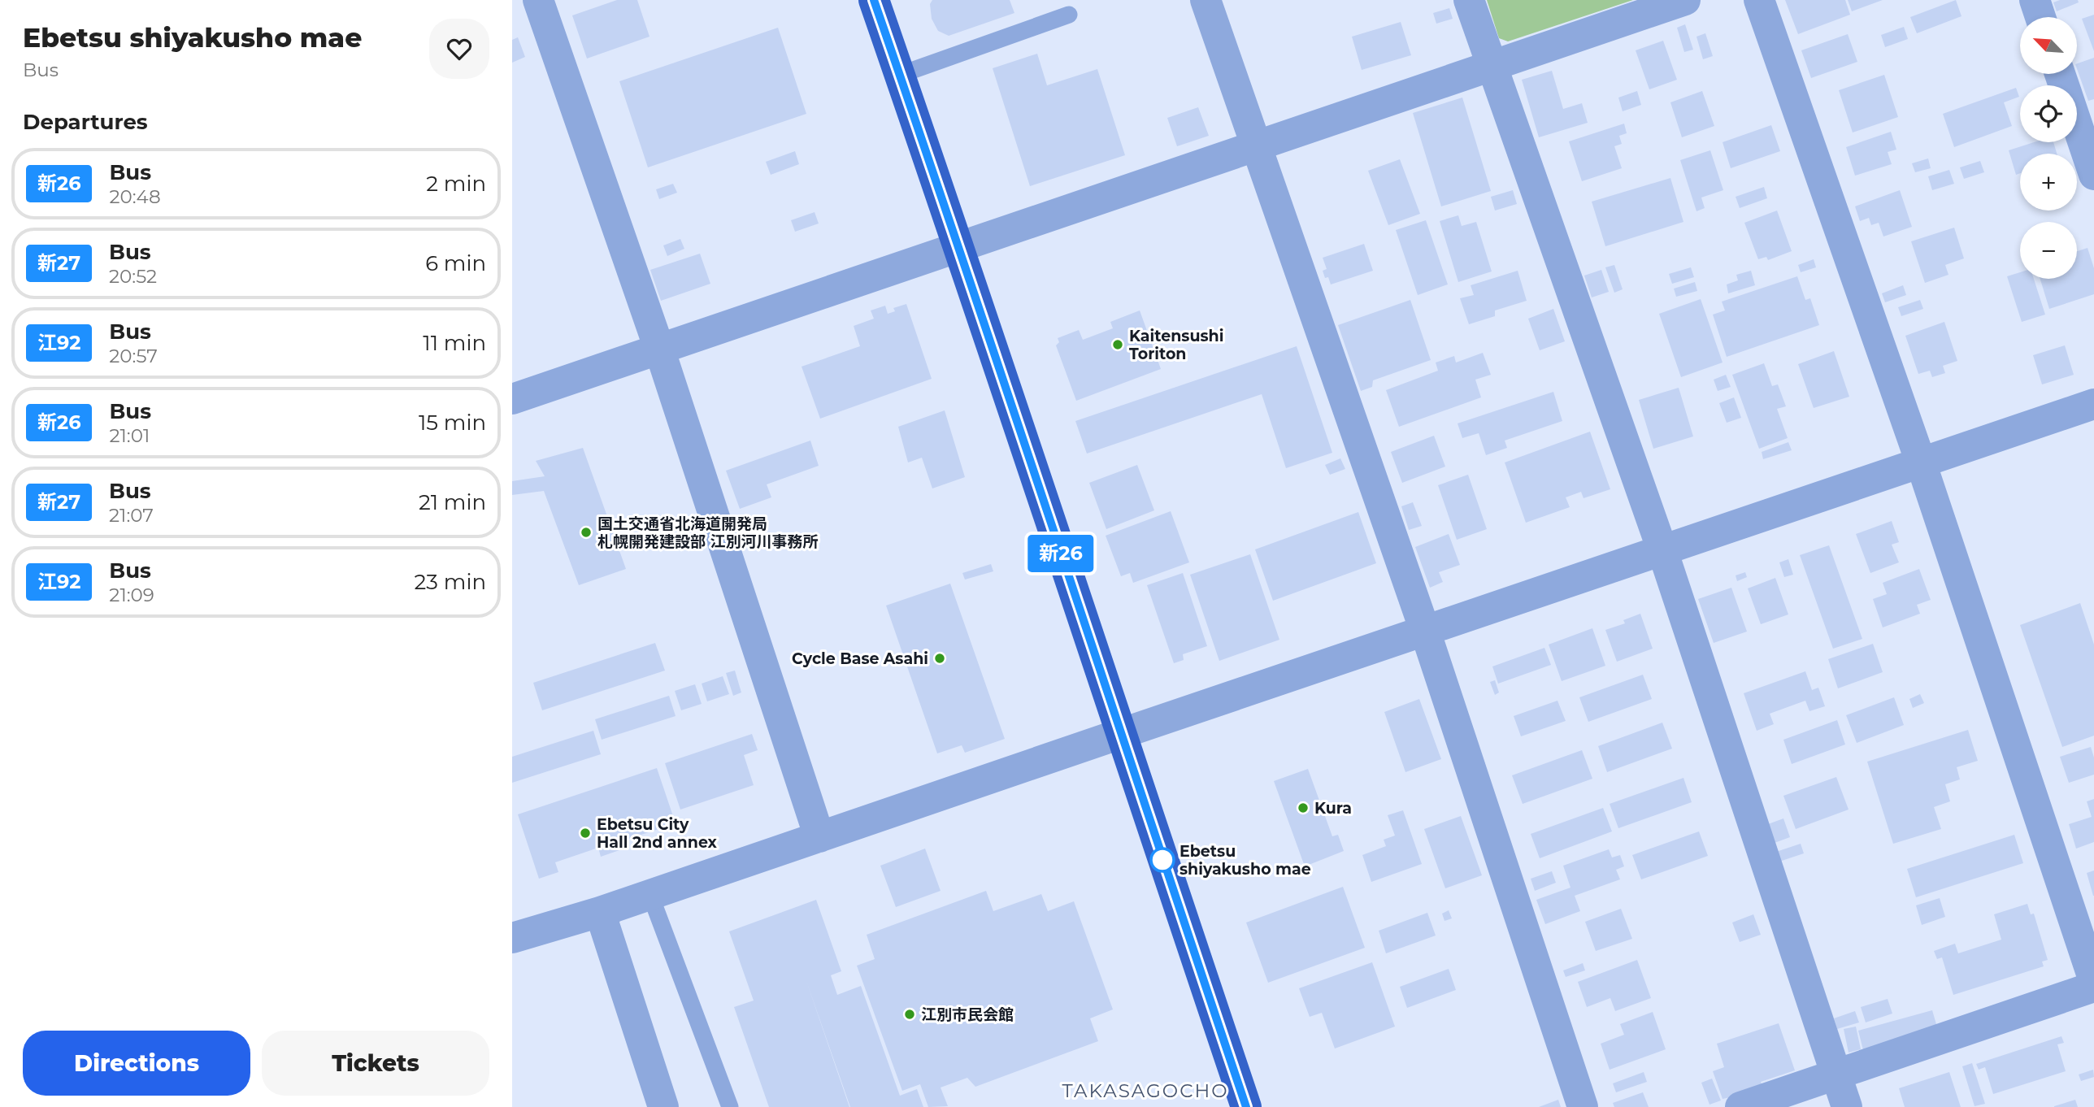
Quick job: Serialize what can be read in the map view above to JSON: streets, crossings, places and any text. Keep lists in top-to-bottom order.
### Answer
{
  "districts": ["TAKASAGOCHO"],
  "places": [
    "Kaitensushi Toriton",
    "国土交通省北海道開発局 札幌開発建設部 江別河川事務所",
    "Cycle Base Asahi",
    "Kura",
    "Ebetsu City Hall 2nd annex",
    "Ebetsu shiyakusho mae",
    "江別市民会館"
  ],
  "lines": ["bus line 新26"],
  "north": "top left",
  "page": {
    "heading": [
      ["Ebetsu shiyakusho mae", "Bus"],
      "Departures"
    ],
    "on_map": "新26",
    "map_buttons": ["+", "−"],
    "list": [
      {
        "mark": "新26",
        "name": "Bus",
        "note": "20:48",
        "value": "2 min"
      },
      {
        "mark": "新27",
        "name": "Bus",
        "note": "20:52",
        "value": "6 min"
      },
      {
        "mark": "江92",
        "name": "Bus",
        "note": "20:57",
        "value": "11 min"
      },
      {
        "mark": "新26",
        "name": "Bus",
        "note": "21:01",
        "value": "15 min"
      },
      {
        "mark": "新27",
        "name": "Bus",
        "note": "21:07",
        "value": "21 min"
      },
      {
        "mark": "江92",
        "name": "Bus",
        "note": "21:09",
        "value": "23 min"
      }
    ],
    "buttons": ["Directions", "Tickets"]
  }
}
